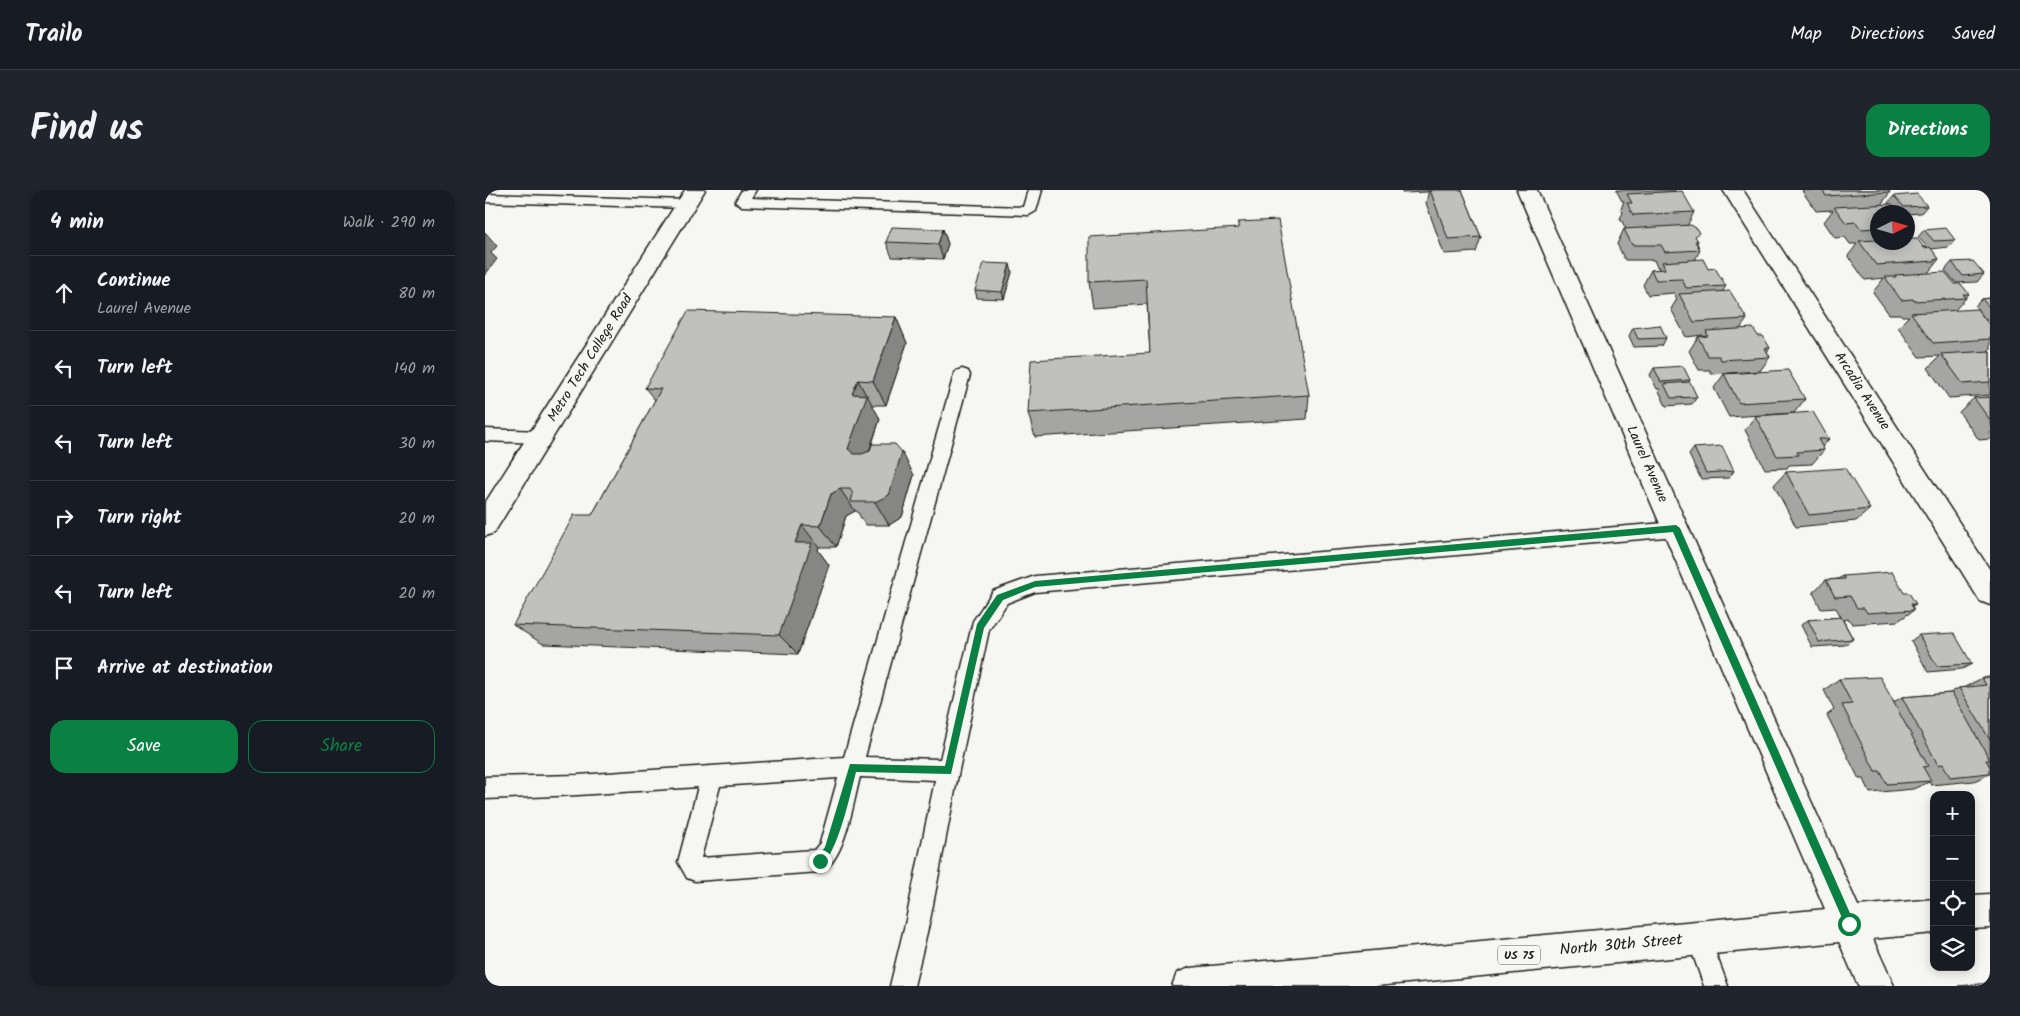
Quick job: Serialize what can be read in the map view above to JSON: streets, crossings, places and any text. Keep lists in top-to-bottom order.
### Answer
{
  "streets": {
    "main road": [
      "Metro Tech College Road",
      "Arcadia Avenue",
      "Laurel Avenue",
      "North 30th Street",
      "US 75"
    ]
  },
  "crossings": [
    ["Laurel Avenue", "North 30th Street"]
  ],
  "north": "right",
  "page": {
    "header": "Trailo",
    "nav": ["Map", "Directions", "Saved"],
    "title": "Find us",
    "buttons": [
      "Directions",
      ["Save", "Share"]
    ],
    "heading": ["4 min", "Walk · 290 m"],
    "list": [
      ["Continue", "Laurel Avenue", "80 m"],
      ["Turn left", "140 m"],
      ["Turn left", "30 m"],
      ["Turn right", "20 m"],
      ["Turn left", "20 m"],
      "Arrive at destination"
    ],
    "map_buttons": ["+", "−"]
  }
}
